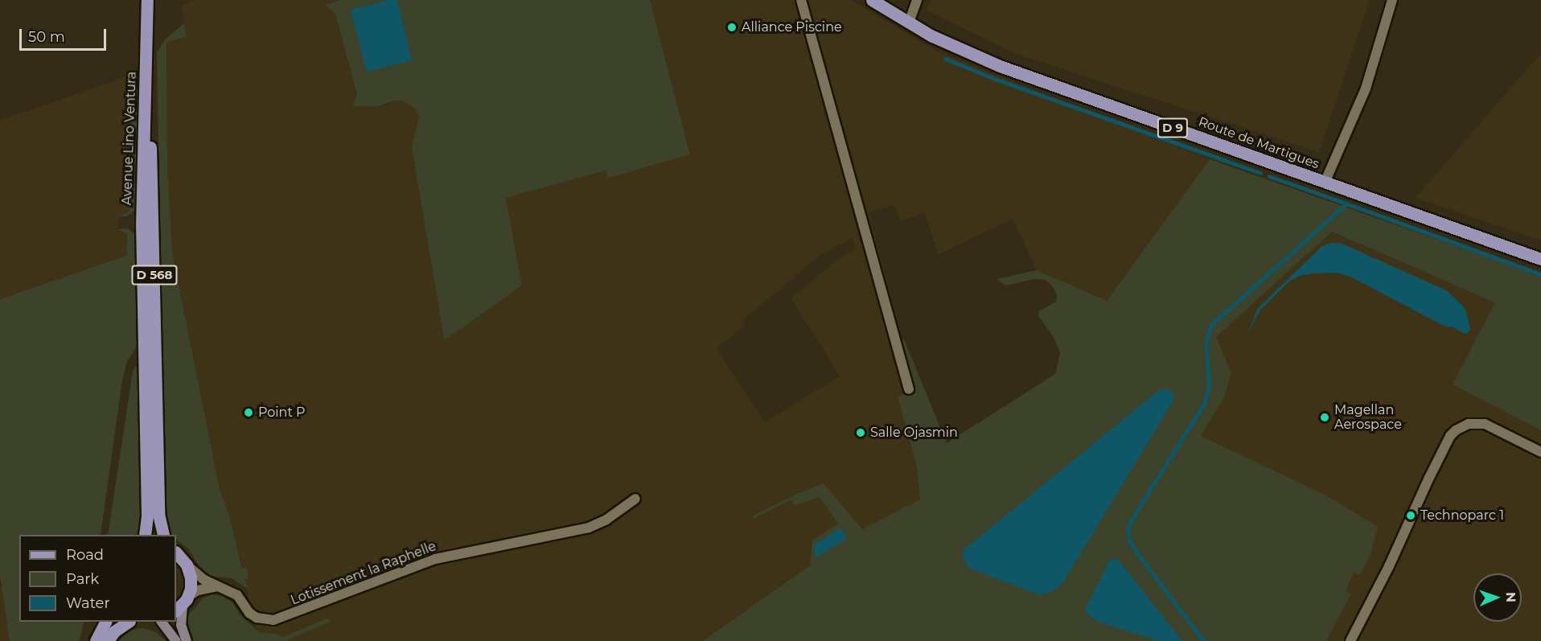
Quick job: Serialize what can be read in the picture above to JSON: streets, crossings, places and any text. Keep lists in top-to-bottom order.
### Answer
{
  "streets": {
    "main road": [
      "D 9",
      "Avenue Lino Ventura",
      "Route de Martigues",
      "D 568"
    ],
    "street": ["Lotissement la Raphelle"]
  },
  "crossings": [
    ["Avenue Lino Ventura", "D 568"]
  ],
  "places": [
    "Alliance Piscine",
    "Point P",
    "Magellan Aerospace",
    "Salle Ojasmin",
    "Technoparc 1"
  ],
  "legend": ["Road", "Park", "Water"],
  "scale_bar": "50 m",
  "north": "right"
}
